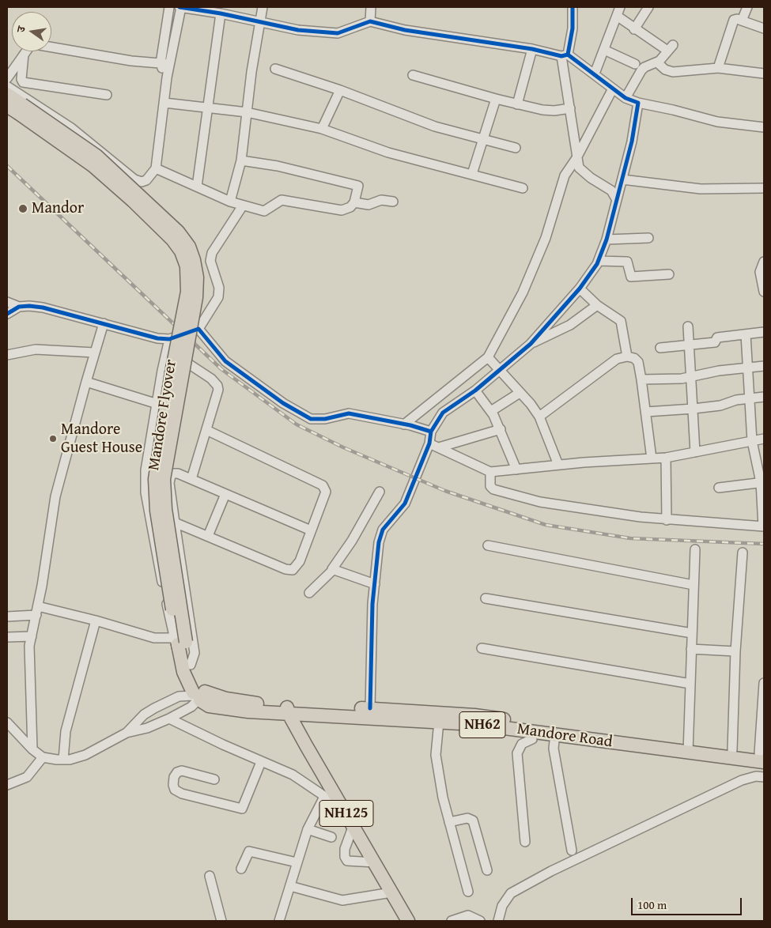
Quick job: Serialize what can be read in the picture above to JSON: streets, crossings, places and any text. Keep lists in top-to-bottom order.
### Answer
{
  "streets": {
    "highway": [
      "Mandore Flyover",
      "NH62",
      "Mandore Road",
      "NH125"
    ]
  },
  "crossings": [
    ["NH62", "Mandore Road"],
    ["NH62", "NH125"],
    ["Mandore Road", "NH125"]
  ],
  "places": ["Mandor", "Mandore Guest House"],
  "scale_bar": "100 m",
  "north": "left"
}
